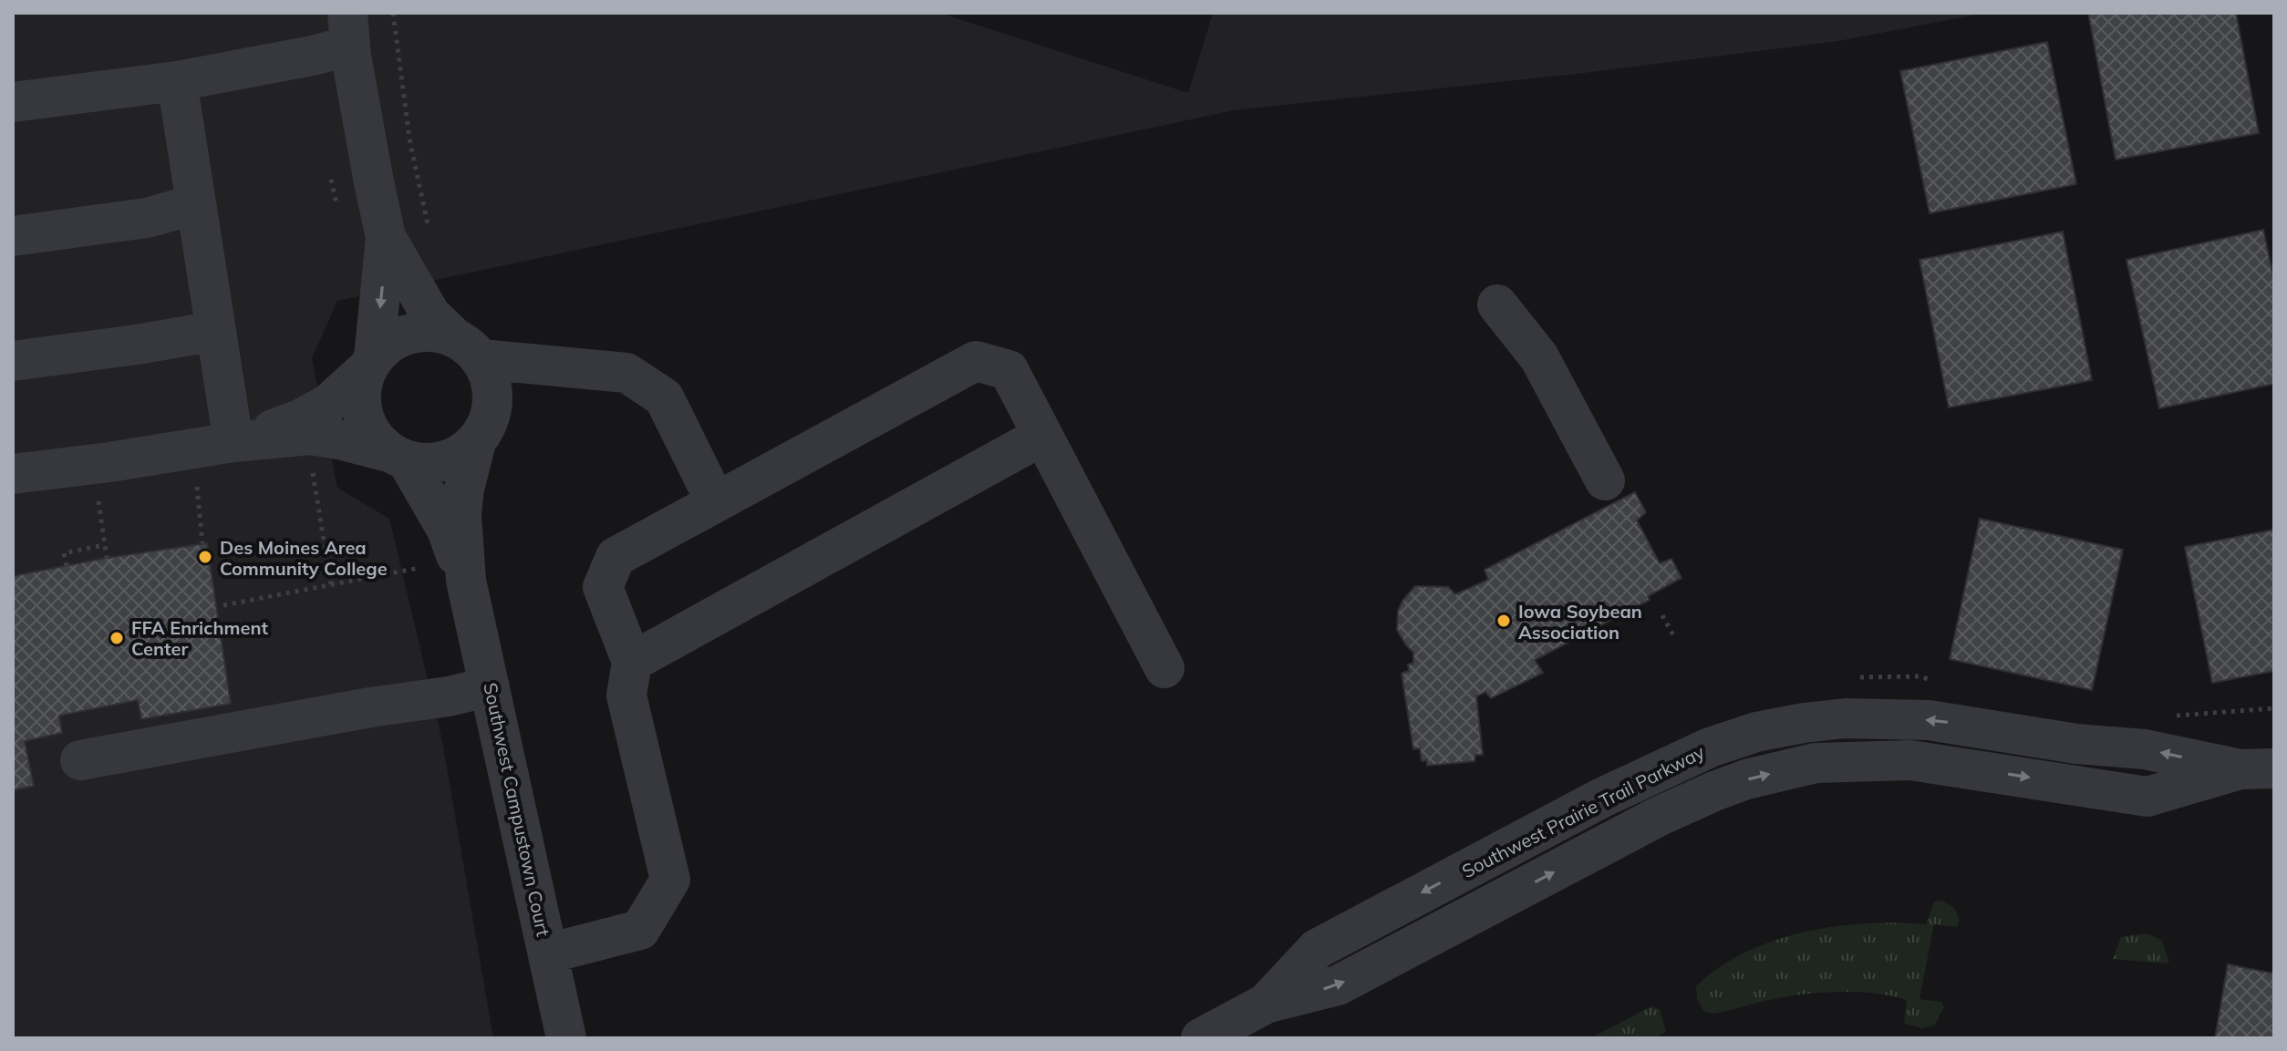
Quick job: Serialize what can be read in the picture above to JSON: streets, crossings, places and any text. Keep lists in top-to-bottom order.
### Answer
{
  "streets": {
    "street": ["Southwest Campustown Court"]
  },
  "places": ["Des Moines Area Community College", "Iowa Soybean Association", "FFA Enrichment Center"]
}
